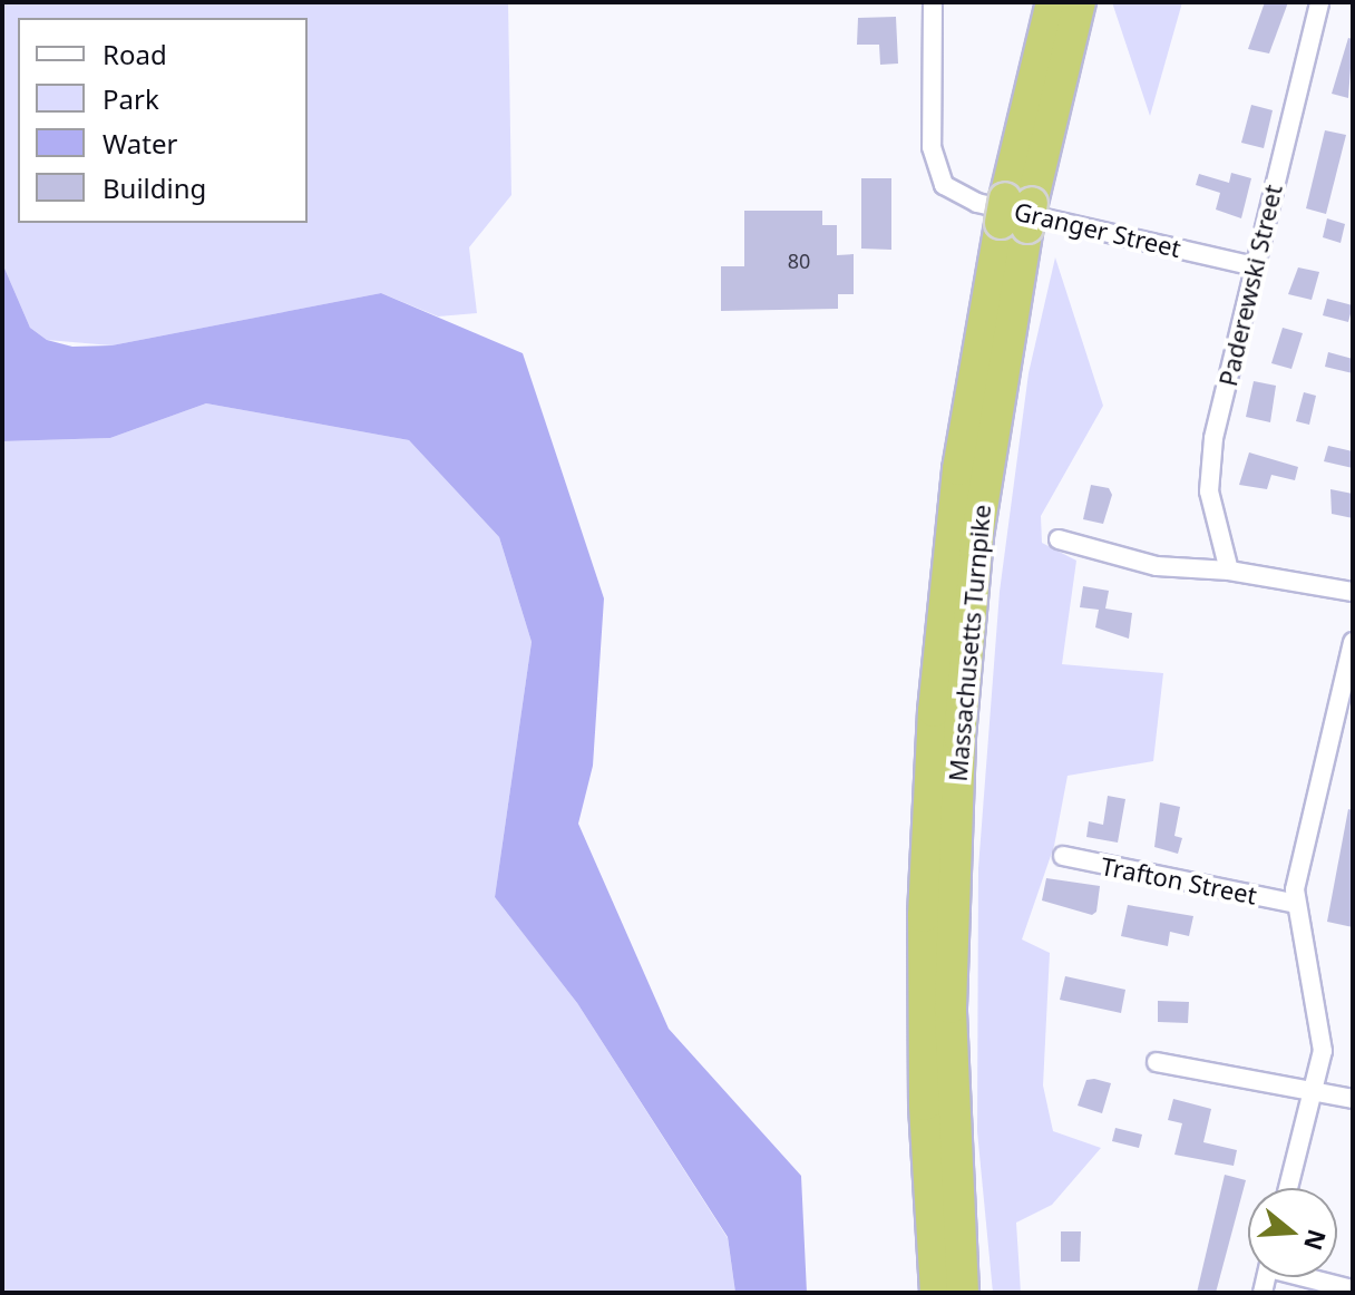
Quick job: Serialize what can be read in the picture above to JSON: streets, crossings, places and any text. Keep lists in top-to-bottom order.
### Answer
{
  "streets": {
    "highway": ["Massachusetts Turnpike"],
    "street": ["Granger Street", "Paderewski Street", "Trafton Street"]
  },
  "crossings": [
    ["Granger Street", "Paderewski Street"]
  ],
  "house_numbers": ["80"],
  "legend": [
    "Road",
    "Park",
    "Water",
    "Building"
  ],
  "north": "right"
}
